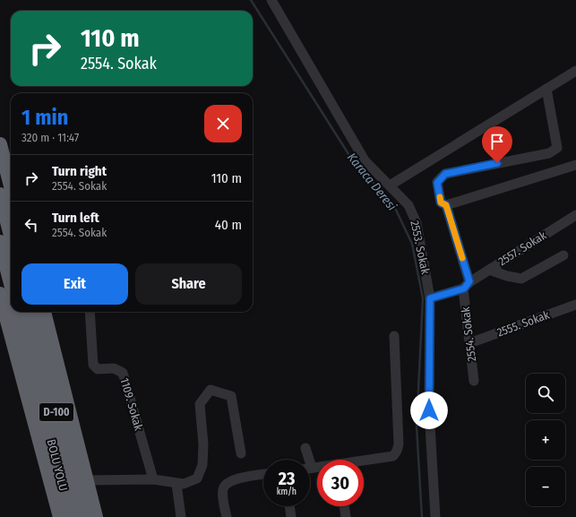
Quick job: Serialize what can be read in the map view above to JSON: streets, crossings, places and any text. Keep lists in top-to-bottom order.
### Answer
{
  "streets": {
    "highway": ["D-100", "BOLU YOLU"],
    "street": [
      "2553. Sokak",
      "2557. Sokak",
      "2555. Sokak",
      "2554. Sokak",
      "1109. Sokak"
    ]
  },
  "crossings": [
    ["2553. Sokak", "2554. Sokak"],
    ["2557. Sokak", "2554. Sokak"],
    ["2555. Sokak", "2554. Sokak"]
  ],
  "water": ["Karaca Deresi"],
  "page": {
    "turn": ["110 m", "2554. Sokak"],
    "heading": ["1 min", "320 m · 11:47"],
    "list": [
      {
        "name": "Turn right",
        "note": "2554. Sokak",
        "value": "110 m"
      },
      {
        "name": "Turn left",
        "note": "2554. Sokak",
        "value": "40 m"
      }
    ],
    "buttons": ["Exit", "Share"],
    "map_buttons": ["+", "−"],
    "speed": "23 km/h",
    "limit": "30"
  }
}
